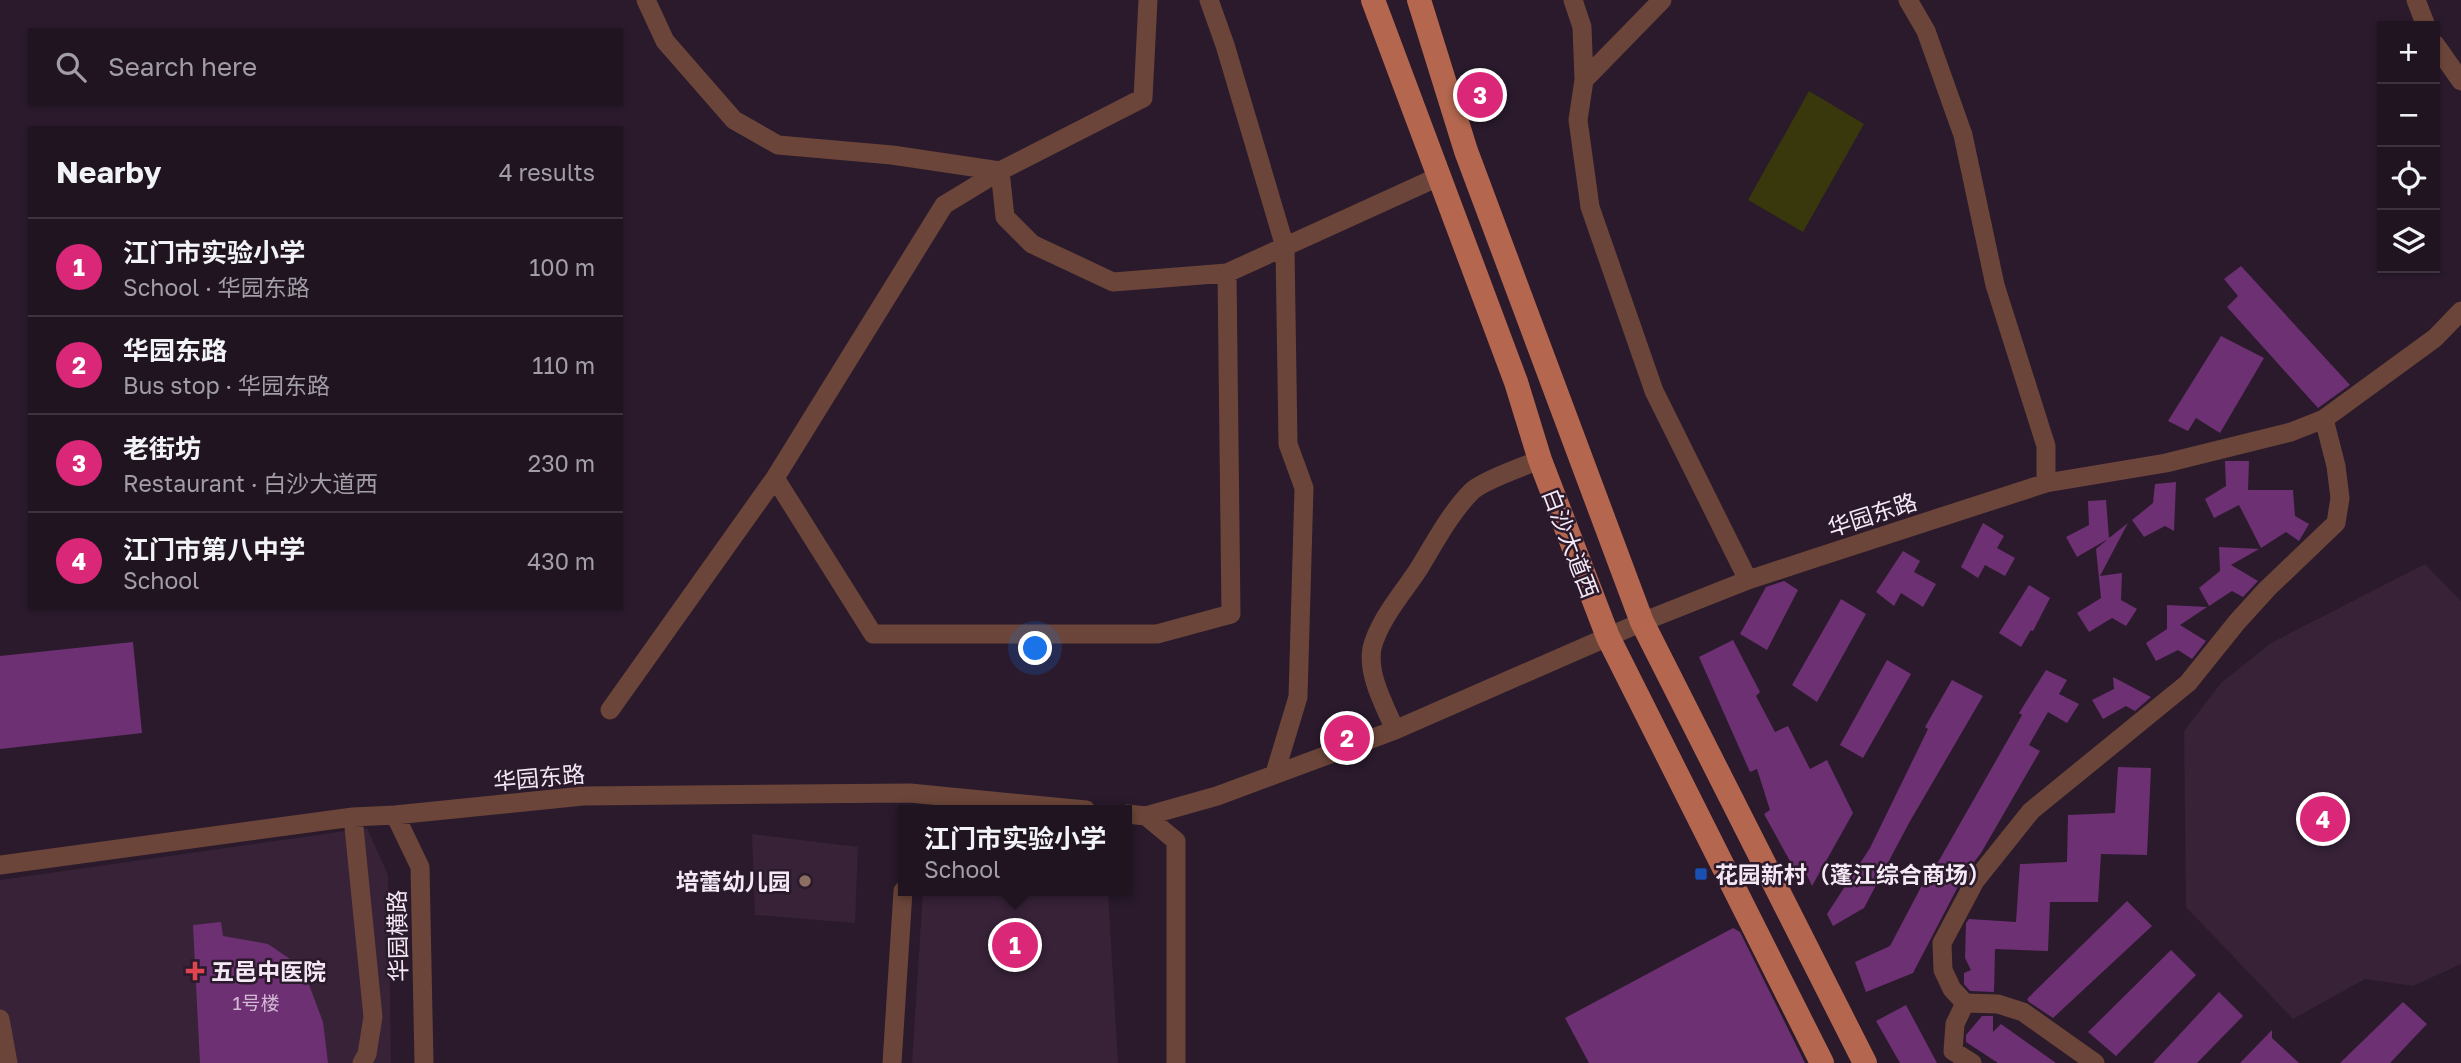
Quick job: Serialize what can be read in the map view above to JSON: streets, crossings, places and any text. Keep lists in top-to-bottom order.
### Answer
{
  "streets": {
    "main road": ["白沙大道西"],
    "street": ["华园东路", "华园横路"]
  },
  "crossings": [
    ["华园东路", "白沙大道西"],
    ["华园东路", "华园横路"]
  ],
  "places": {
    "transit": ["花园新村（蓬江综合商场）"],
    "other": ["培蕾幼儿园"],
    "health": ["五邑中医院"]
  },
  "house_numbers": ["1号楼"],
  "page": {
    "map_buttons": ["+", "−"],
    "search": "Search here",
    "pins": [
      "3",
      "2",
      "4",
      "1"
    ],
    "heading": ["Nearby", "4 results"],
    "list": [
      {
        "mark": "1",
        "name": "江门市实验小学",
        "note": "School · 华园东路",
        "value": "100 m"
      },
      {
        "mark": "2",
        "name": "华园东路",
        "note": "Bus stop · 华园东路",
        "value": "110 m"
      },
      {
        "mark": "3",
        "name": "老街坊",
        "note": "Restaurant · 白沙大道西",
        "value": "230 m"
      },
      {
        "mark": "4",
        "name": "江门市第八中学",
        "note": "School",
        "value": "430 m"
      }
    ],
    "popup": ["江门市实验小学", "School"]
  }
}
